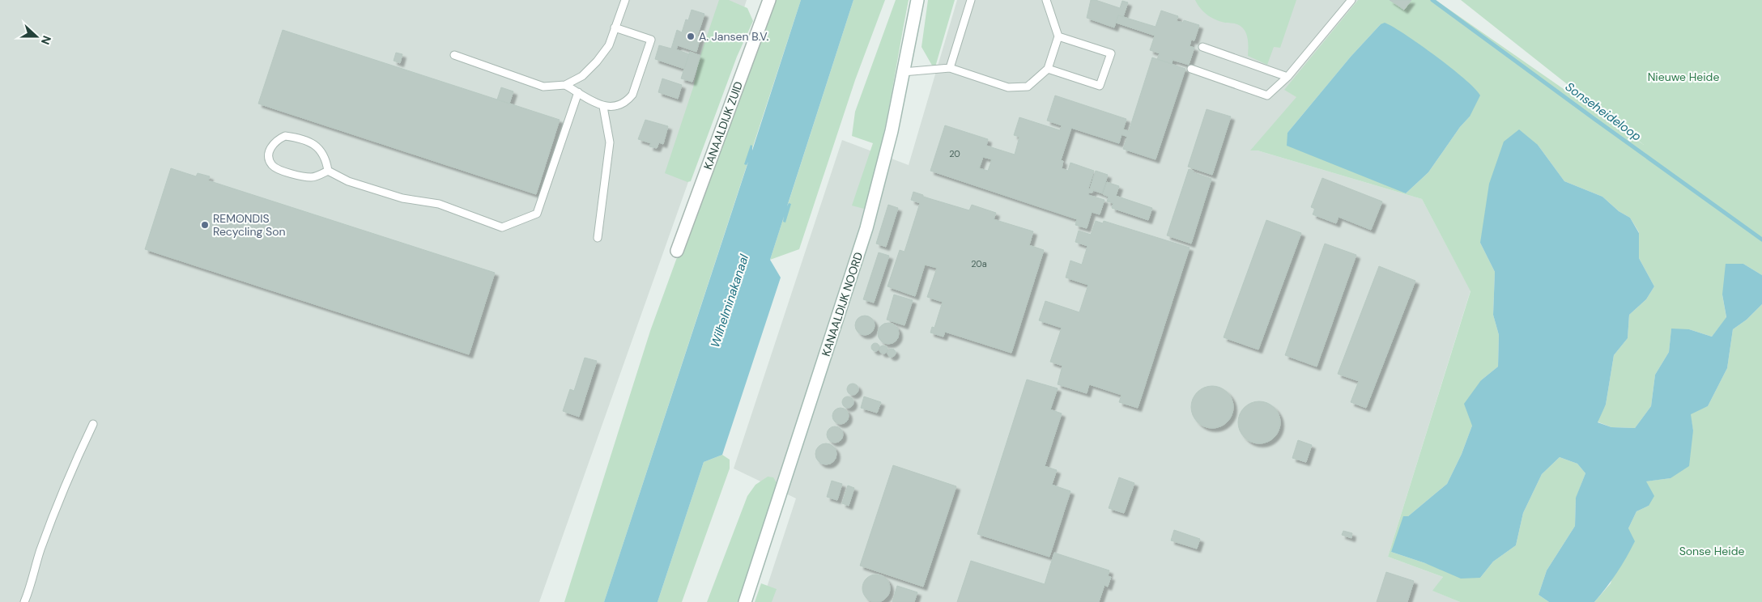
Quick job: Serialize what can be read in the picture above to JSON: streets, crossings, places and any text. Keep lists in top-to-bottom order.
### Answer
{
  "streets": {
    "street": ["KANAALDIJK ZUID", "KANAALDIJK NOORD"]
  },
  "water": ["Sonseheideloop", "Wilhelminakanaal"],
  "parks": ["Nieuwe Heide", "Sonse Heide"],
  "places": ["A. Jansen B.V.", "REMONDIS Recycling Son"],
  "house_numbers": ["20", "20a"],
  "north": "right"
}
